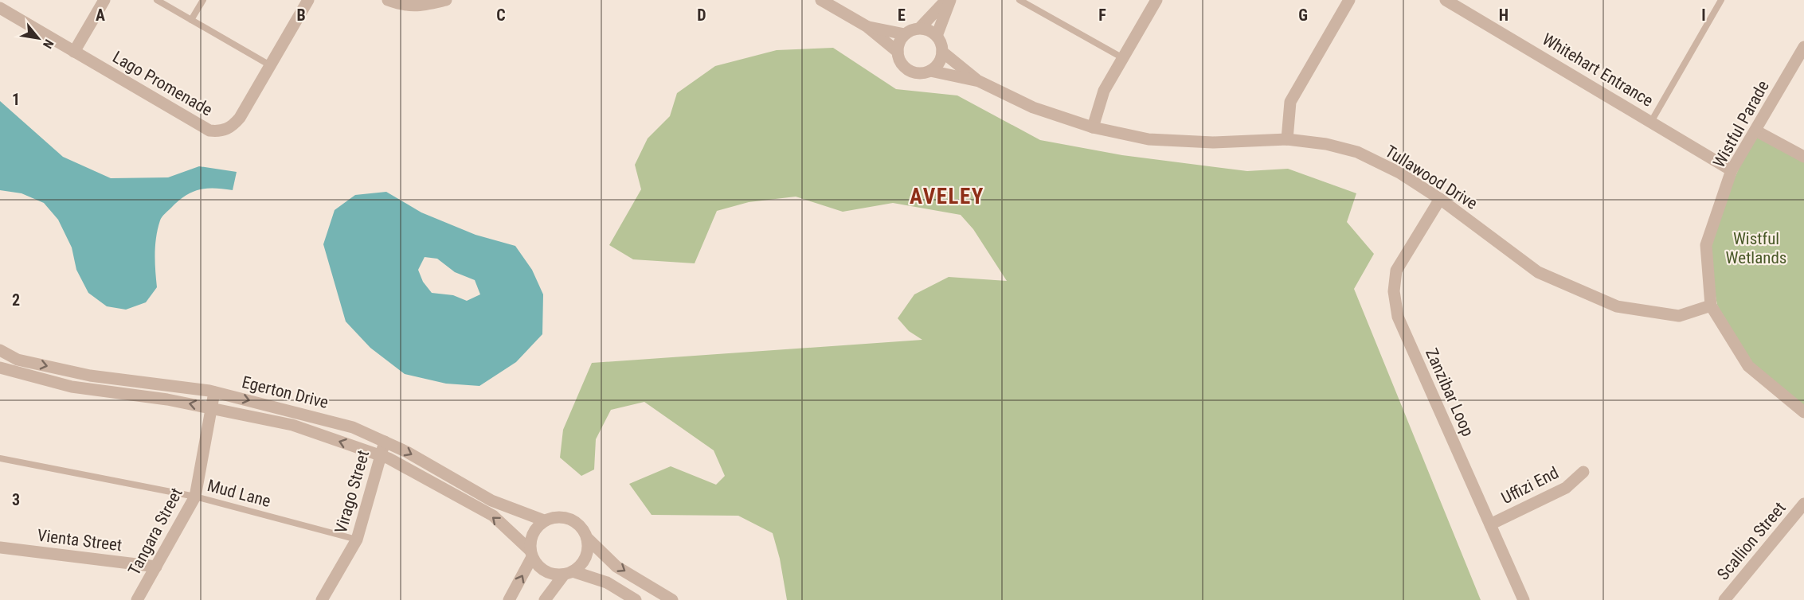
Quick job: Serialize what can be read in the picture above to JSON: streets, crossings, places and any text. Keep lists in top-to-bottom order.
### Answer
{
  "streets": {
    "street": [
      "Whitehart Entrance",
      "Lago Promenade",
      "Wistful Parade",
      "Tullawood Drive",
      "Egerton Drive",
      "Zanzibar Loop",
      "Uffizi End",
      "Virago Street",
      "Tangara Street",
      "Vienta Street",
      "Scallion Street"
    ],
    "lane": ["Mud Lane"]
  },
  "crossings": [
    ["Whitehart Entrance", "Wistful Parade"],
    ["Wistful Parade", "Tullawood Drive"],
    ["Tullawood Drive", "Zanzibar Loop"],
    ["Egerton Drive", "Virago Street"],
    ["Egerton Drive", "Tangara Street"],
    ["Zanzibar Loop", "Uffizi End"],
    ["Virago Street", "Mud Lane"],
    ["Mud Lane", "Tangara Street"],
    ["Tangara Street", "Vienta Street"]
  ],
  "districts": ["AVELEY"],
  "parks": ["Wistful Wetlands"],
  "north": "bottom right",
  "grid": {
    "columns": [
      "A",
      "B",
      "C",
      "D",
      "E",
      "F",
      "G",
      "H",
      "I"
    ],
    "rows": ["1", "2", "3"]
  }
}
